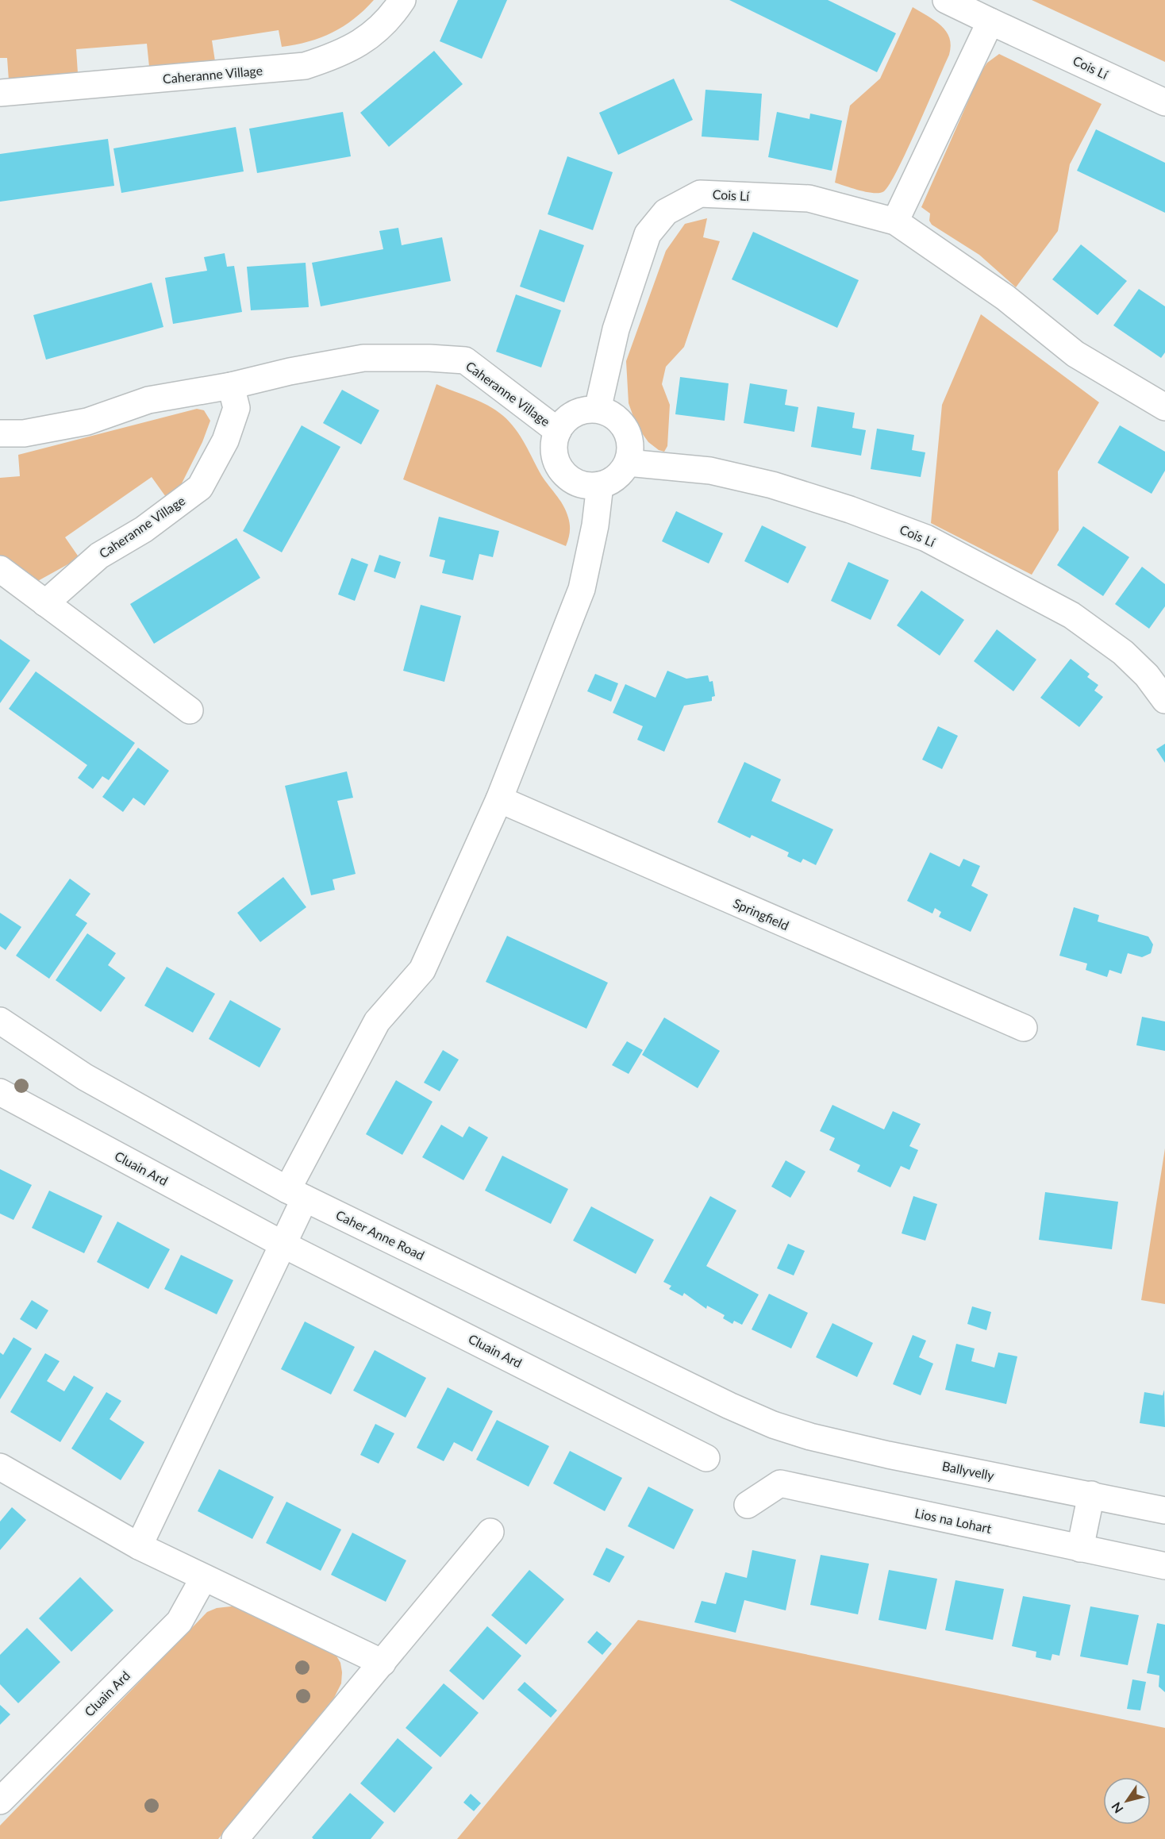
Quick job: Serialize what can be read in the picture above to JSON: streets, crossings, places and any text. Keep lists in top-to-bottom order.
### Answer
{
  "streets": {
    "street": [
      "Cois Lí",
      "Caheranne Village",
      "Springfield",
      "Cluain Ard",
      "Caher Anne Road",
      "Ballyvelly",
      "Lios na Lohart"
    ]
  },
  "crossings": [
    ["Cois Lí", "Caheranne Village"],
    ["Caher Anne Road", "Ballyvelly"]
  ],
  "north": "bottom left"
}
